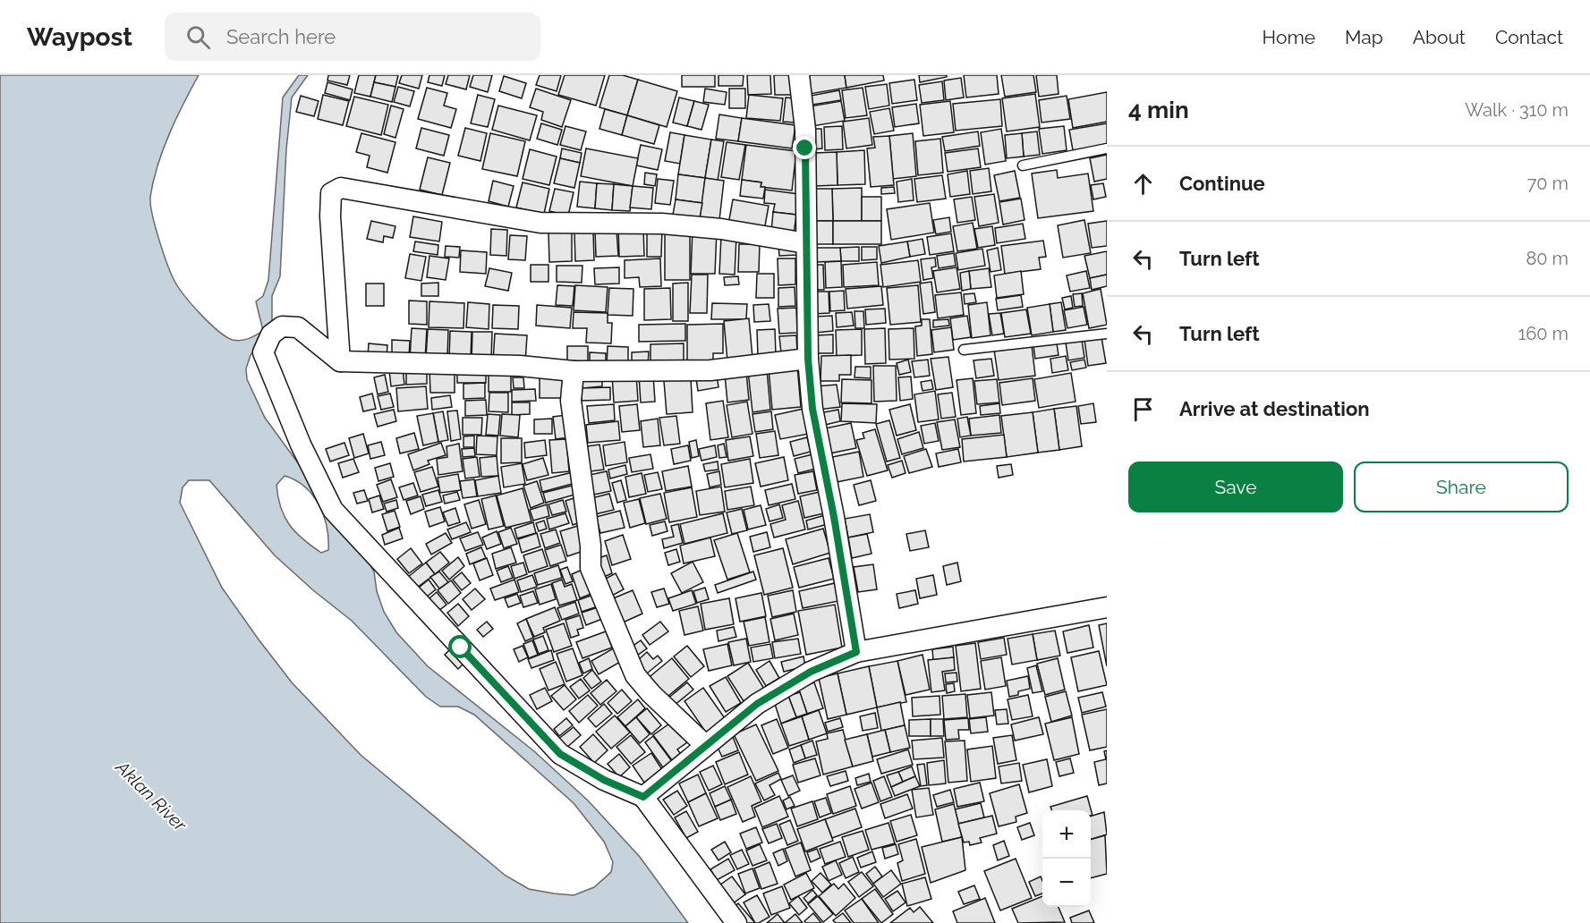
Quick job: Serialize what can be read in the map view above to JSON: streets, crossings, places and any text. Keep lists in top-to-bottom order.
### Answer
{
  "water": ["Aklan River"],
  "page": {
    "header": "Waypost",
    "search": "Search here",
    "nav": [
      "Home",
      "Map",
      "About",
      "Contact"
    ],
    "heading": ["4 min", "Walk · 310 m"],
    "list": [
      ["Continue", "70 m"],
      ["Turn left", "80 m"],
      ["Turn left", "160 m"],
      "Arrive at destination"
    ],
    "buttons": ["Save", "Share"],
    "map_buttons": ["+", "−"]
  }
}
